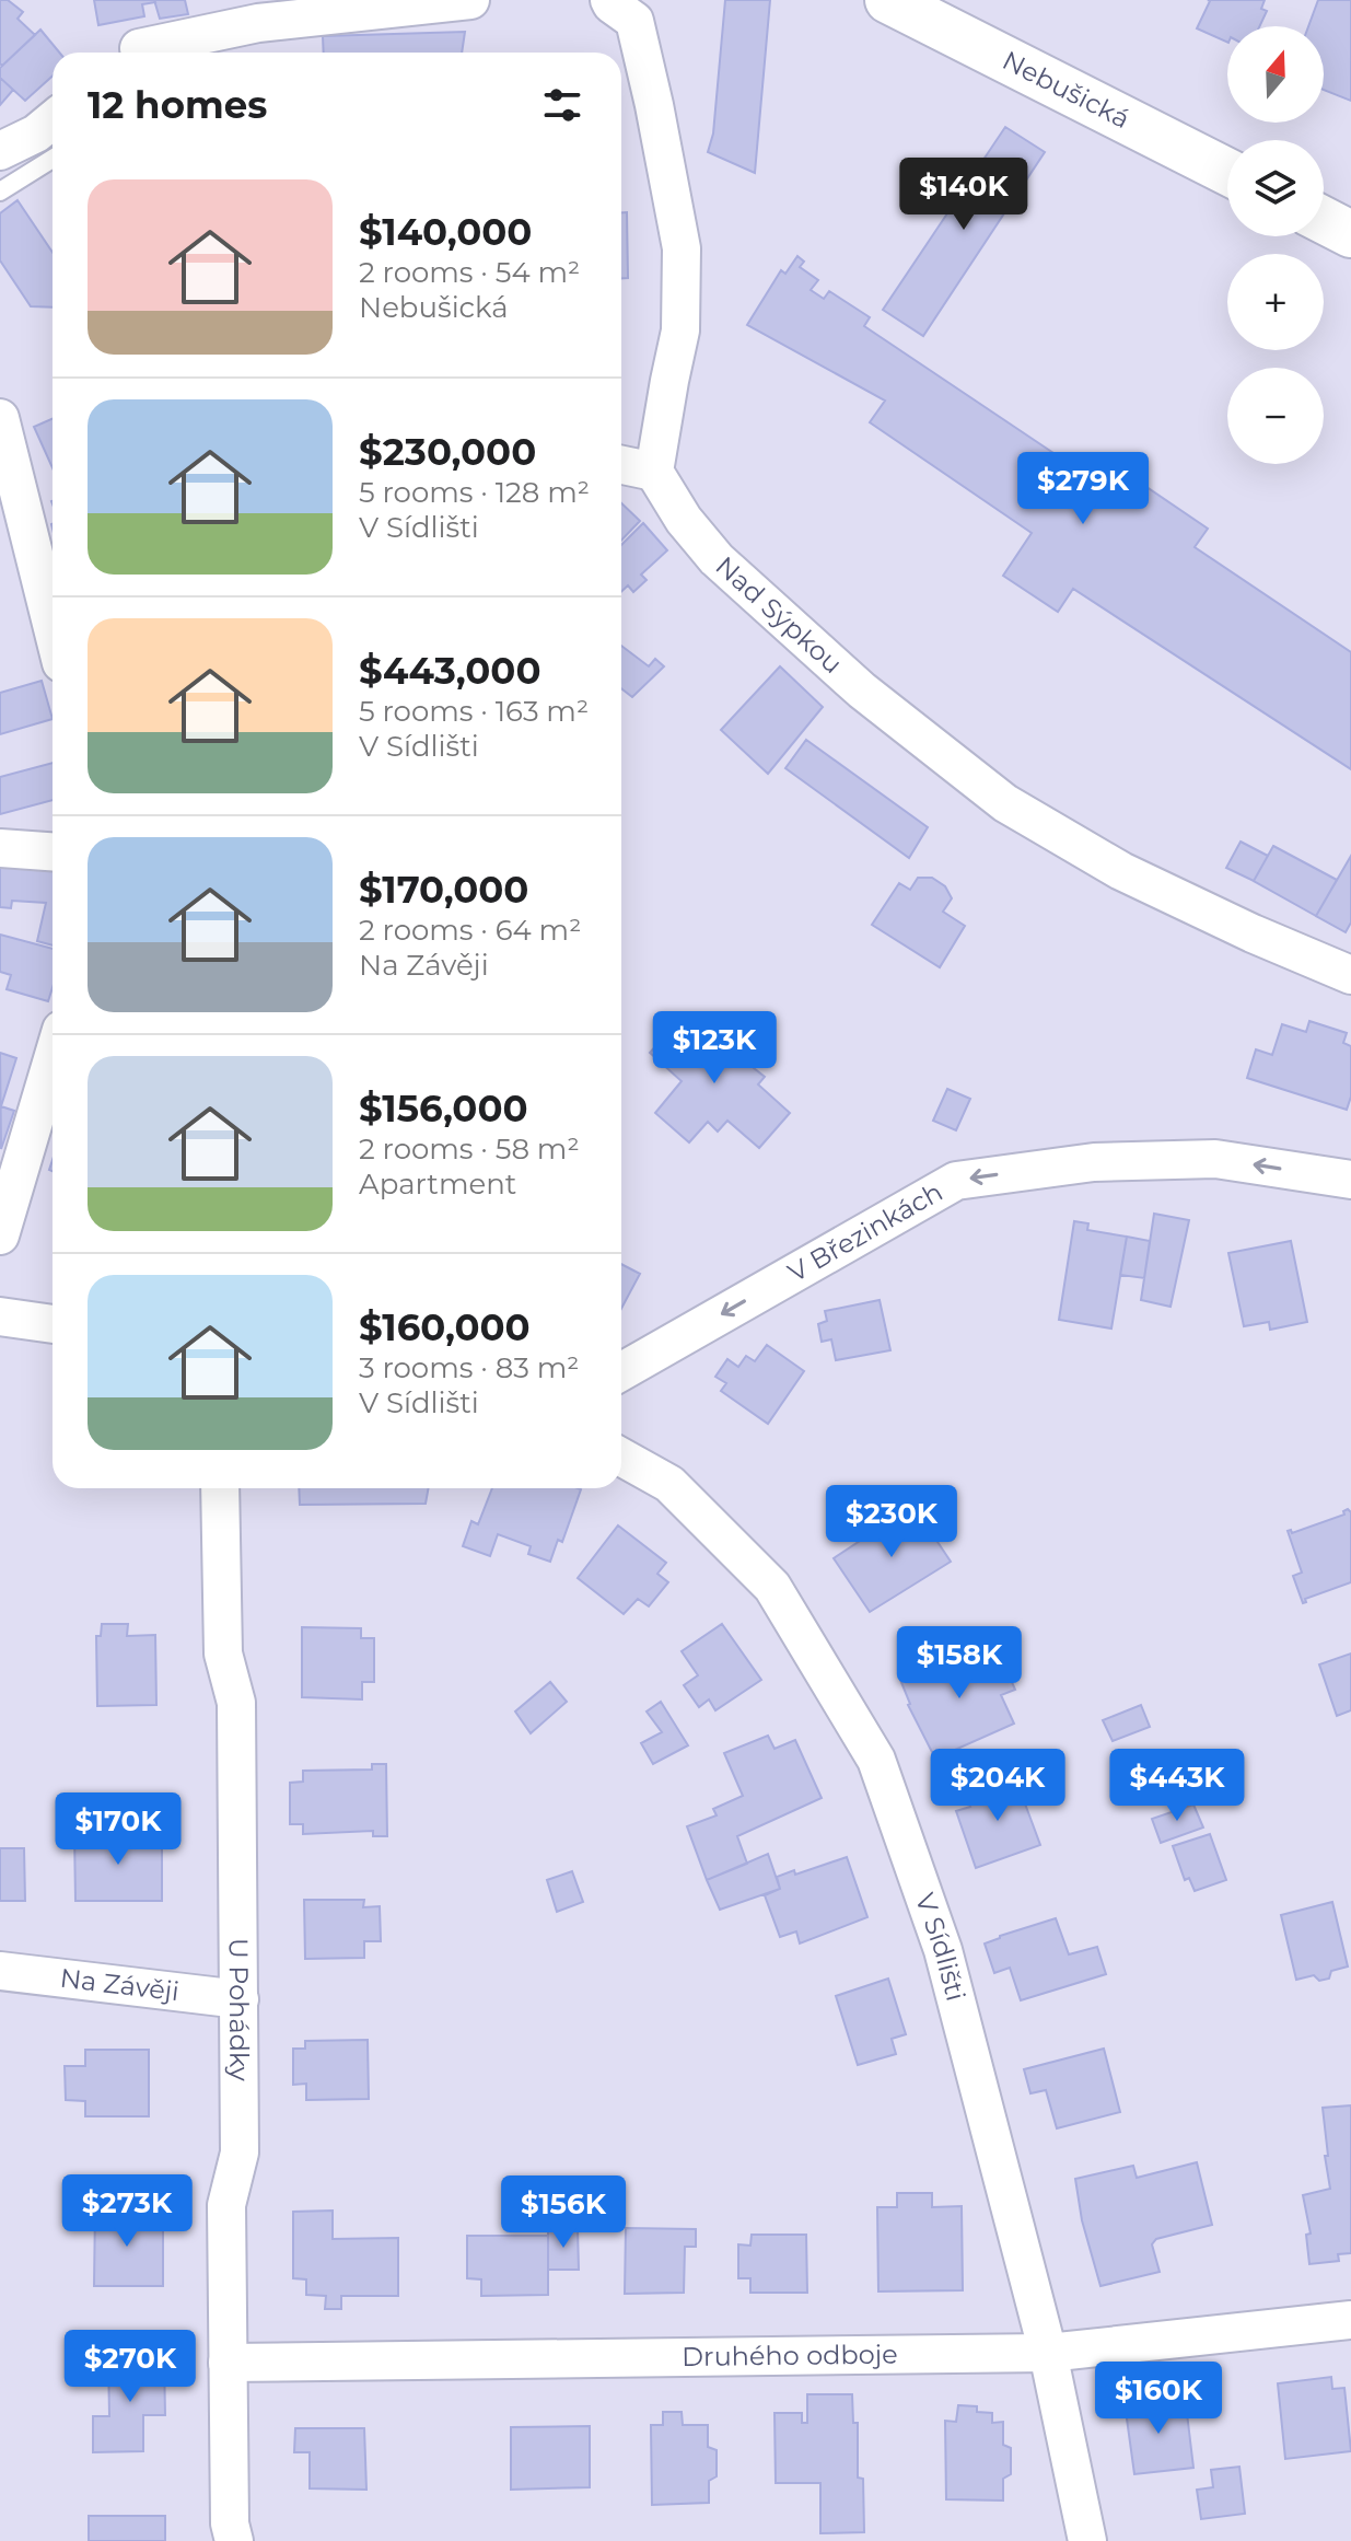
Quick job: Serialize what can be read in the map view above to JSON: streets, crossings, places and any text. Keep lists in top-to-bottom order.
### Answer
{
  "streets": {
    "street": [
      "Nebušická",
      "Nad Sýpkou",
      "V Březinkách",
      "V Sídlišti",
      "Na Závěji",
      "U Pohádky",
      "Druhého odboje"
    ]
  },
  "crossings": [
    ["V Sídlišti", "Druhého odboje"],
    ["Na Závěji", "U Pohádky"],
    ["U Pohádky", "Druhého odboje"]
  ],
  "one_way": ["V Březinkách"],
  "north": "top",
  "page": {
    "map_buttons": ["+", "−"],
    "heading": "12 homes",
    "price": [
      "$140K",
      "$279K",
      "$123K",
      "$230K",
      "$158K",
      "$204K",
      "$443K",
      "$170K",
      "$273K",
      "$156K",
      "$270K",
      "$160K"
    ],
    "list": [
      {
        "name": "$140,000",
        "note": "2 rooms · 54 m² · Nebušická"
      },
      {
        "name": "$230,000",
        "note": "5 rooms · 128 m² · V Sídlišti"
      },
      {
        "name": "$443,000",
        "note": "5 rooms · 163 m² · V Sídlišti"
      },
      {
        "name": "$170,000",
        "note": "2 rooms · 64 m² · Na Závěji"
      },
      {
        "name": "$156,000",
        "note": "2 rooms · 58 m² · Apartment"
      },
      {
        "name": "$160,000",
        "note": "3 rooms · 83 m² · V Sídlišti"
      }
    ]
  }
}
